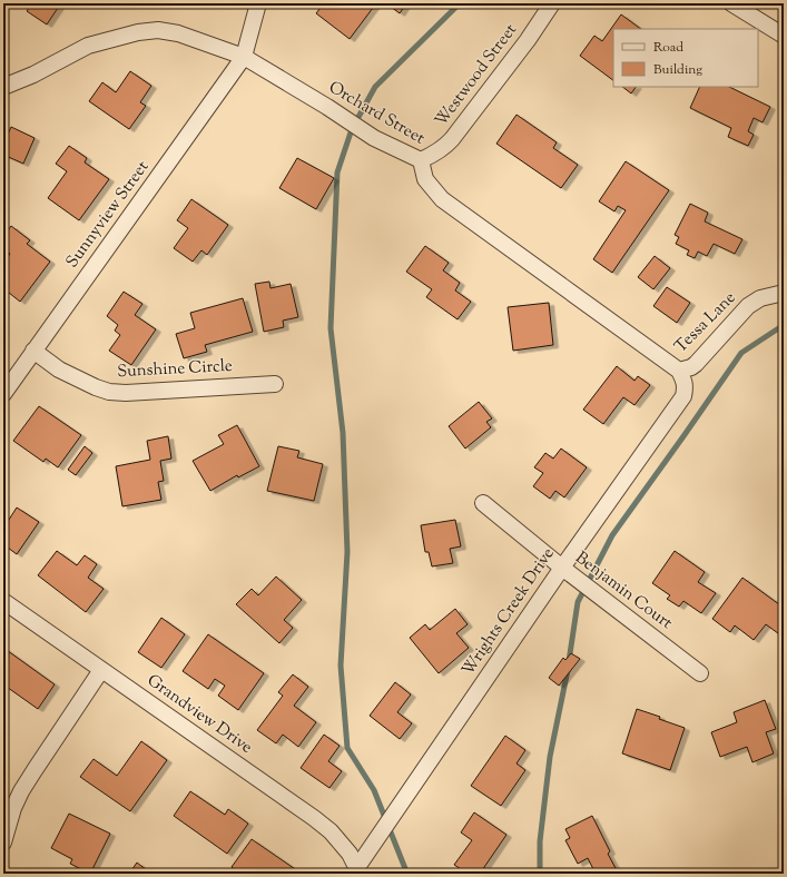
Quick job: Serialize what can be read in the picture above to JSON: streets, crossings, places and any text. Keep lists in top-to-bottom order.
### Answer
{
  "streets": {
    "street": [
      "Westwood Street",
      "Orchard Street",
      "Sunnyview Street",
      "Tessa Lane",
      "Sunshine Circle",
      "Benjamin Court",
      "Wrights Creek Drive",
      "Grandview Drive"
    ]
  },
  "crossings": [
    ["Westwood Street", "Orchard Street"],
    ["Orchard Street", "Sunnyview Street"],
    ["Orchard Street", "Tessa Lane"],
    ["Orchard Street", "Wrights Creek Drive"],
    ["Sunnyview Street", "Sunshine Circle"],
    ["Tessa Lane", "Wrights Creek Drive"],
    ["Benjamin Court", "Wrights Creek Drive"],
    ["Wrights Creek Drive", "Grandview Drive"]
  ],
  "legend": ["Road", "Building"]
}
